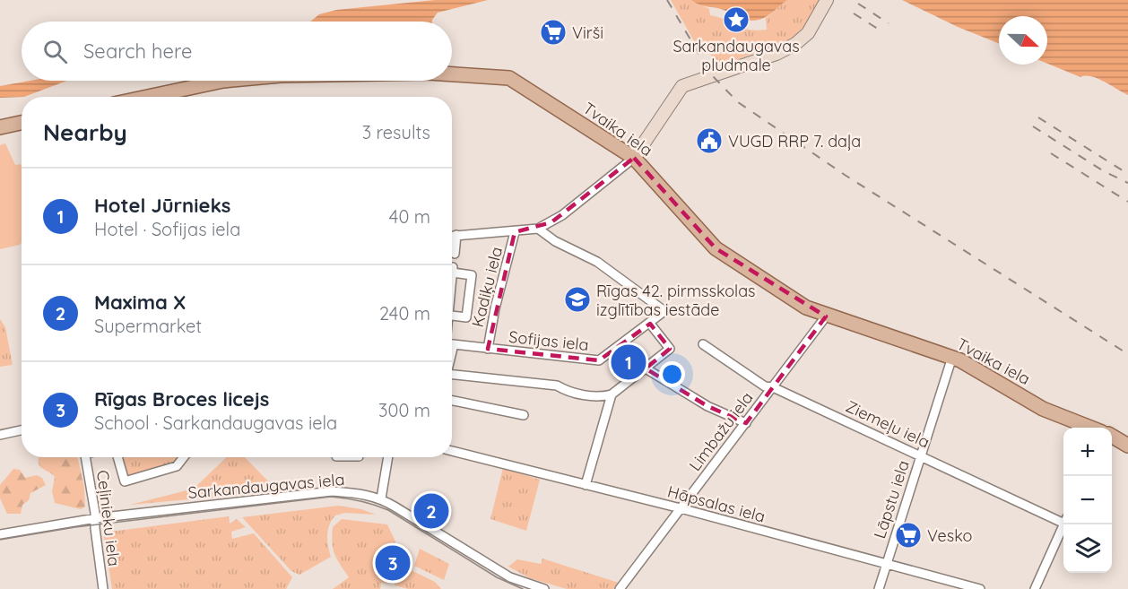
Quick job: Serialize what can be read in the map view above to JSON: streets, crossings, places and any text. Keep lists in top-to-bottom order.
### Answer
{
  "streets": {
    "main road": ["Tvaika iela"],
    "street": [
      "Kadiķu iela",
      "Sofijas iela",
      "Ziemeļu iela",
      "Limbažu iela",
      "Sarkandaugavas iela",
      "Lāpstu iela",
      "Hāpsalas iela",
      "Ceļinieku iela"
    ]
  },
  "crossings": [
    ["Tvaika iela", "Limbažu iela"],
    ["Tvaika iela", "Lāpstu iela"],
    ["Kadiķu iela", "Sofijas iela"],
    ["Ziemeļu iela", "Limbažu iela"],
    ["Ziemeļu iela", "Lāpstu iela"],
    ["Limbažu iela", "Hāpsalas iela"],
    ["Sarkandaugavas iela", "Ceļinieku iela"],
    ["Lāpstu iela", "Hāpsalas iela"]
  ],
  "places": {
    "place": ["Sarkandaugavas pludmale"],
    "supermarket": ["Virši", "Vesko"],
    "public building": ["VUGD RRP 7. daļa"],
    "school or university": ["Rīgas 42. pirmsskolas izglītības iestāde"]
  },
  "north": "right",
  "page": {
    "search": "Search here",
    "heading": ["Nearby", "3 results"],
    "list": [
      {
        "mark": "1",
        "name": "Hotel Jūrnieks",
        "note": "Hotel · Sofijas iela",
        "value": "40 m"
      },
      {
        "mark": "2",
        "name": "Maxima X",
        "note": "Supermarket",
        "value": "240 m"
      },
      {
        "mark": "3",
        "name": "Rīgas Broces licejs",
        "note": "School · Sarkandaugavas iela",
        "value": "300 m"
      }
    ],
    "pins": ["1", "2", "3"],
    "map_buttons": ["+", "−"]
  }
}
